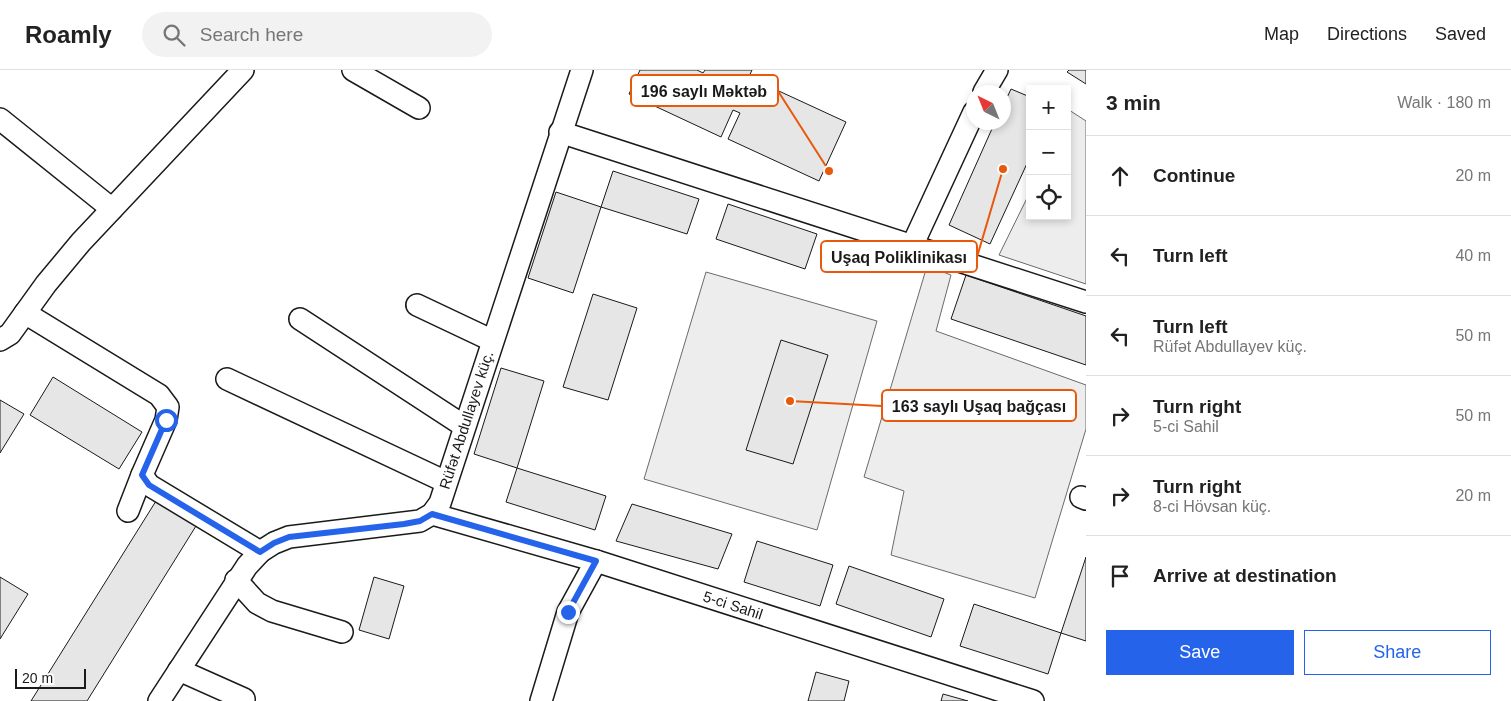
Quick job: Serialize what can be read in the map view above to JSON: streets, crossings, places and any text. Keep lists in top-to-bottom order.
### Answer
{
  "streets": {
    "street": ["Rüfət Abdullayev küç.", "5-ci Sahil"]
  },
  "crossings": [
    ["Rüfət Abdullayev küç.", "5-ci Sahil"]
  ],
  "places": ["Uşaq Poliklinikası", "196 saylı Məktəb", "163 saylı Uşaq bağçası"],
  "scale_bar": "20 m",
  "north": "top left",
  "page": {
    "header": "Roamly",
    "search": "Search here",
    "nav": ["Map", "Directions", "Saved"],
    "heading": ["3 min", "Walk · 180 m"],
    "map_buttons": ["+", "−"],
    "list": [
      ["Continue", "20 m"],
      ["Turn left", "40 m"],
      ["Turn left", "Rüfət Abdullayev küç.", "50 m"],
      ["Turn right", "5-ci Sahil", "50 m"],
      ["Turn right", "8-ci Hövsan küç.", "20 m"],
      "Arrive at destination"
    ],
    "buttons": ["Save", "Share"],
    "scale": "20 m"
  }
}
